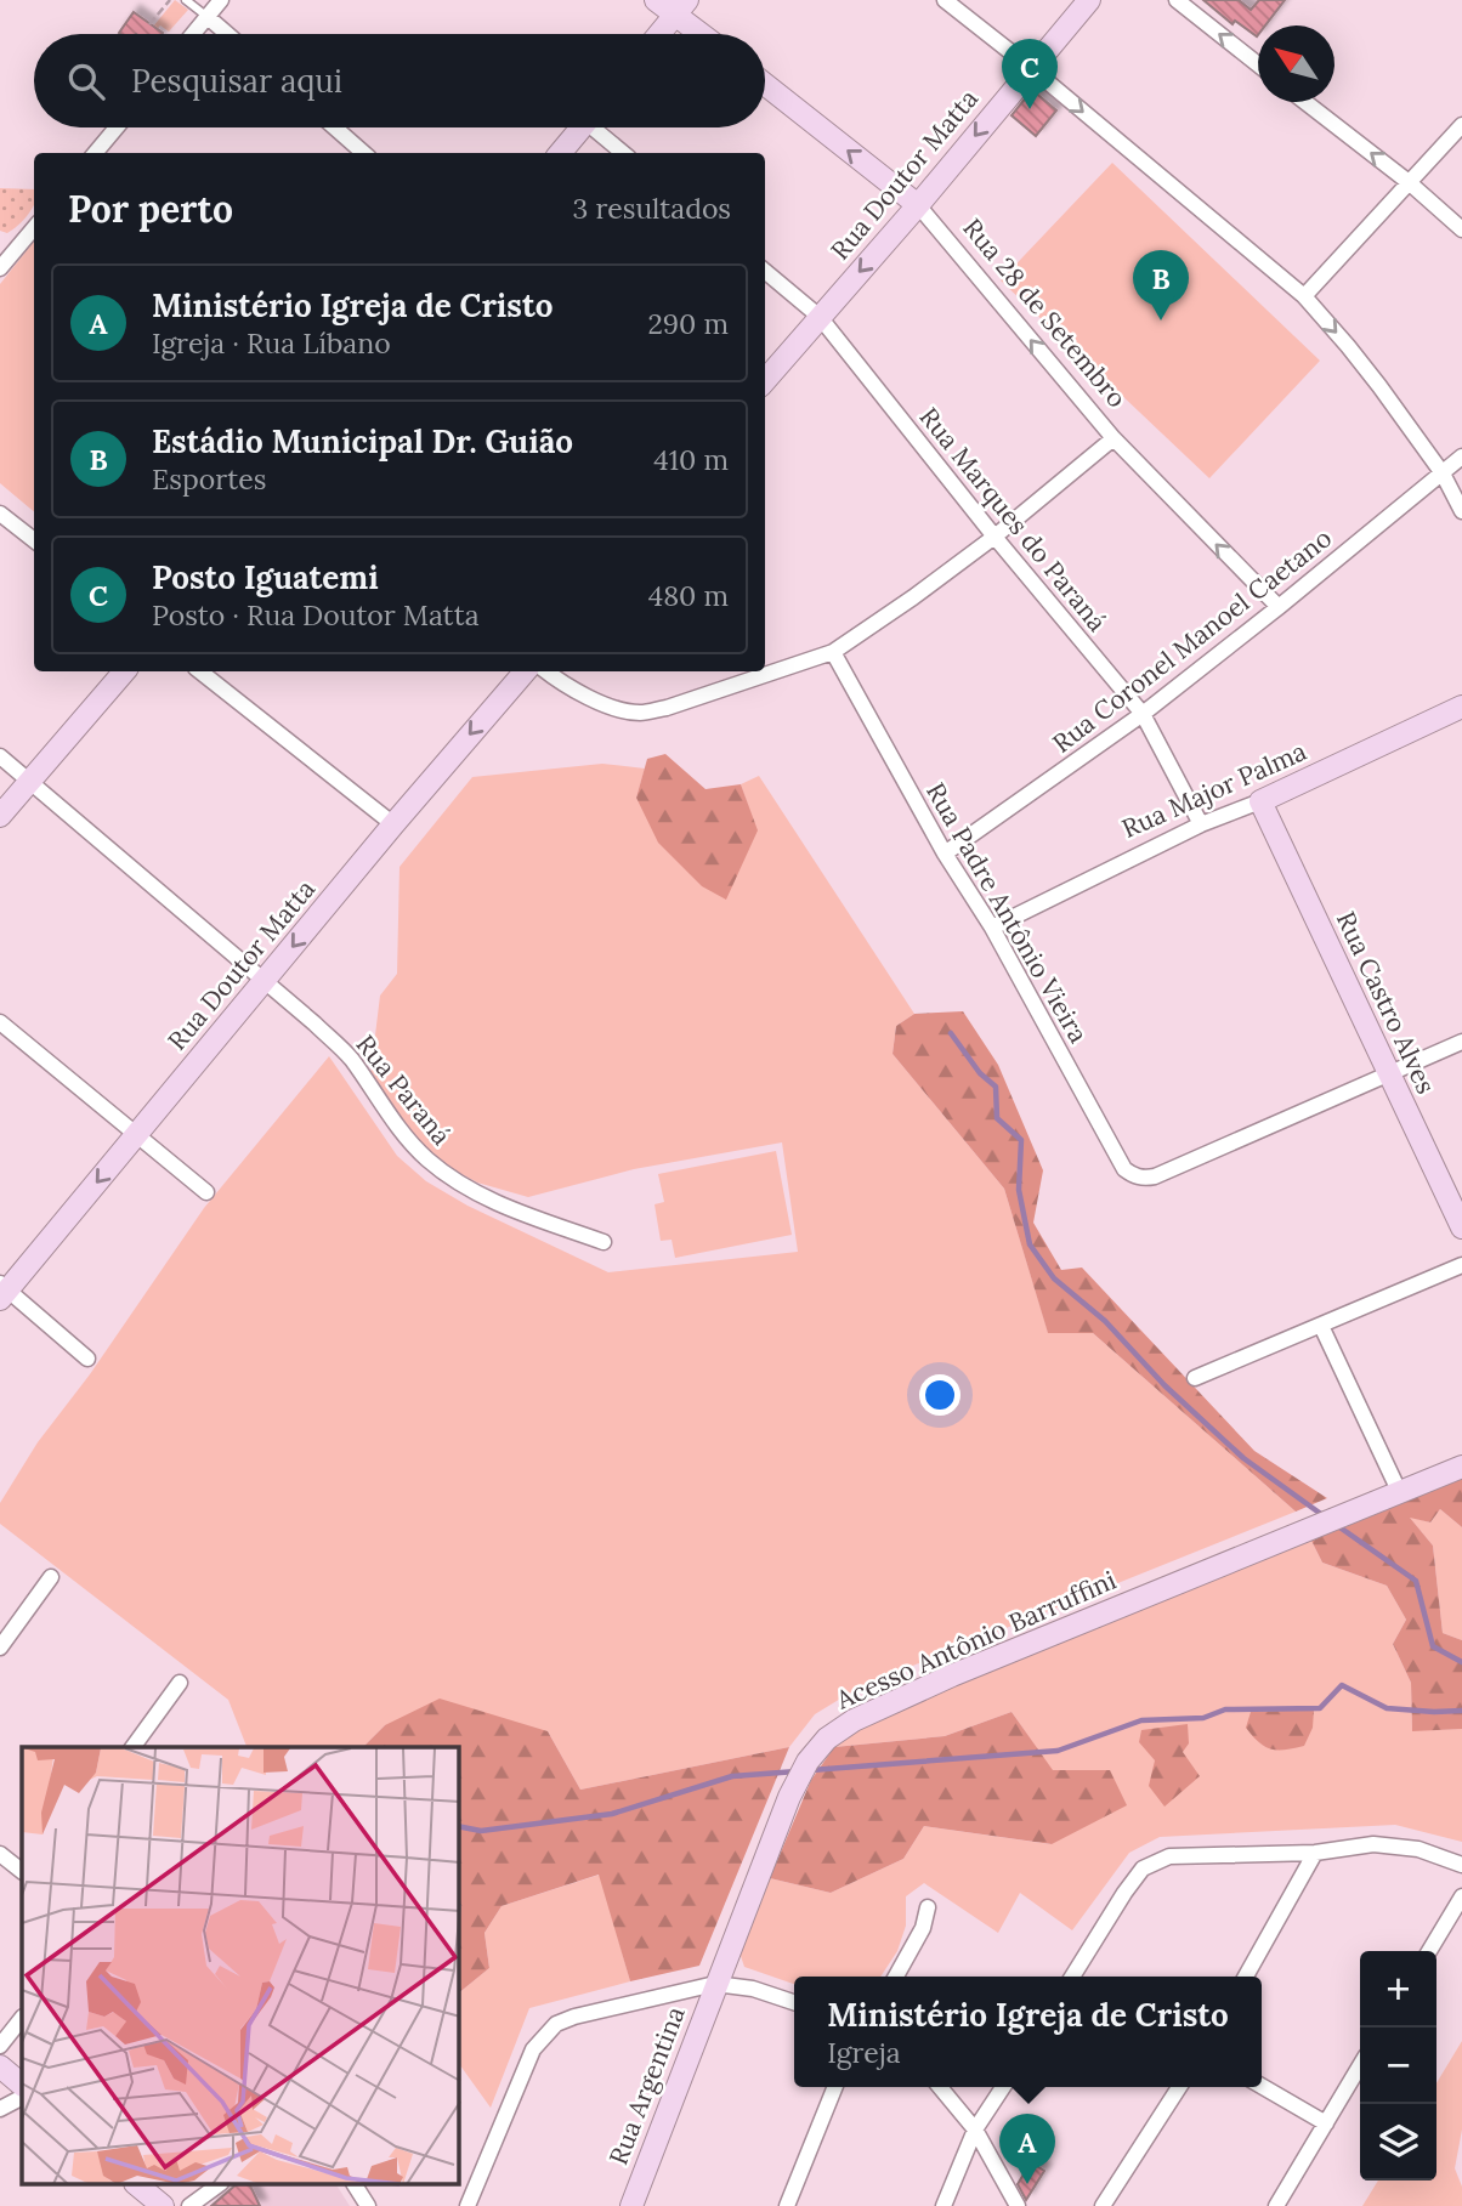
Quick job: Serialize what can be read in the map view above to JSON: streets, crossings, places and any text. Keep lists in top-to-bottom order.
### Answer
{
  "streets": {
    "street": [
      "Rua Doutor Matta",
      "Rua 28 de Setembro",
      "Rua Marques do Paraná",
      "Rua Coronel Manoel Caetano",
      "Rua Major Palma",
      "Rua Padre Antônio Vieira",
      "Rua Castro Alves",
      "Rua Paraná",
      "Acesso Antônio Barruffini",
      "Rua Argentina"
    ]
  },
  "crossings": [
    ["Rua Doutor Matta", "Rua 28 de Setembro"],
    ["Rua Doutor Matta", "Rua Marques do Paraná"],
    ["Rua Doutor Matta", "Rua Paraná"],
    ["Rua 28 de Setembro", "Rua Coronel Manoel Caetano"],
    ["Rua Marques do Paraná", "Rua Coronel Manoel Caetano"],
    ["Rua Marques do Paraná", "Rua Major Palma"],
    ["Rua Coronel Manoel Caetano", "Rua Padre Antônio Vieira"],
    ["Rua Major Palma", "Rua Padre Antônio Vieira"],
    ["Rua Major Palma", "Rua Castro Alves"],
    ["Rua Padre Antônio Vieira", "Rua Castro Alves"],
    ["Acesso Antônio Barruffini", "Rua Argentina"]
  ],
  "one_way": ["Rua Doutor Matta", "Rua 28 de Setembro"],
  "north": "top left",
  "page": {
    "search": "Pesquisar aqui",
    "pins": ["C", "B", "A"],
    "heading": ["Por perto", "3 resultados"],
    "list": [
      {
        "mark": "A",
        "name": "Ministério Igreja de Cristo",
        "note": "Igreja · Rua Líbano",
        "value": "290 m"
      },
      {
        "mark": "B",
        "name": "Estádio Municipal Dr. Guião",
        "note": "Esportes",
        "value": "410 m"
      },
      {
        "mark": "C",
        "name": "Posto Iguatemi",
        "note": "Posto · Rua Doutor Matta",
        "value": "480 m"
      }
    ],
    "map_buttons": ["+", "−"],
    "popup": ["Ministério Igreja de Cristo", "Igreja"]
  }
}
